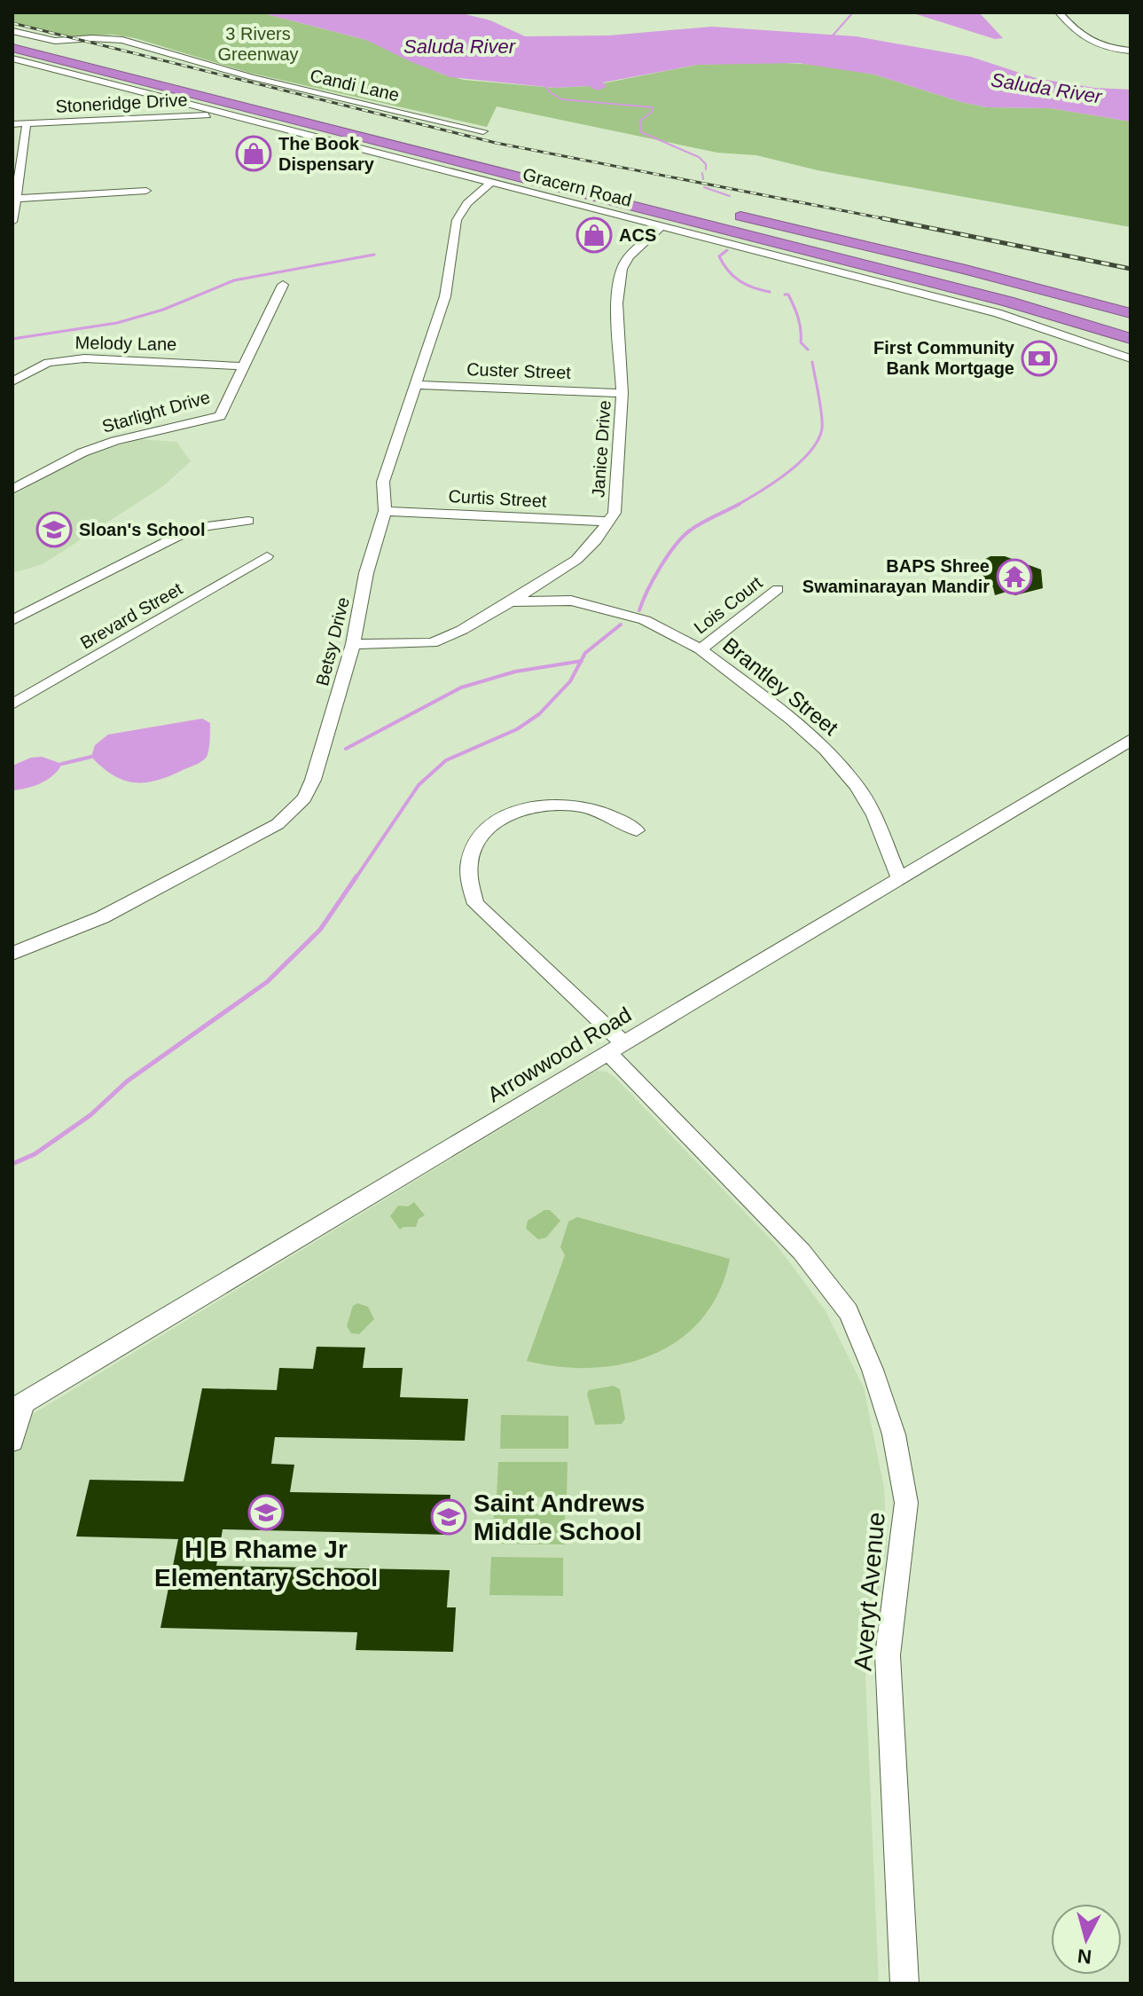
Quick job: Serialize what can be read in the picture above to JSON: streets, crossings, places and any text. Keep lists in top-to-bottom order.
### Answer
{
  "streets": {
    "street": [
      "Candi Lane",
      "Stoneridge Drive",
      "Gracern Road",
      "Melody Lane",
      "Custer Street",
      "Starlight Drive",
      "Janice Drive",
      "Curtis Street",
      "Lois Court",
      "Brevard Street",
      "Betsy Drive",
      "Brantley Street",
      "Arrowwood Road",
      "Averyt Avenue"
    ]
  },
  "crossings": [
    ["Stoneridge Drive", "Gracern Road"],
    ["Gracern Road", "Janice Drive"],
    ["Gracern Road", "Betsy Drive"],
    ["Melody Lane", "Starlight Drive"],
    ["Custer Street", "Janice Drive"],
    ["Custer Street", "Betsy Drive"],
    ["Janice Drive", "Curtis Street"],
    ["Janice Drive", "Betsy Drive"],
    ["Janice Drive", "Brantley Street"],
    ["Curtis Street", "Betsy Drive"],
    ["Lois Court", "Brantley Street"],
    ["Brantley Street", "Arrowwood Road"],
    ["Arrowwood Road", "Averyt Avenue"]
  ],
  "water": ["Saluda River"],
  "parks": ["3 Rivers Greenway"],
  "places": {
    "shop": ["The Book Dispensary", "ACS"],
    "bank": ["First Community Bank Mortgage"],
    "school or university": ["Sloan's School", "H B Rhame Jr Elementary School", "Saint Andrews Middle School"],
    "temple": ["BAPS Shree Swaminarayan Mandir"]
  },
  "north": "bottom"
}
